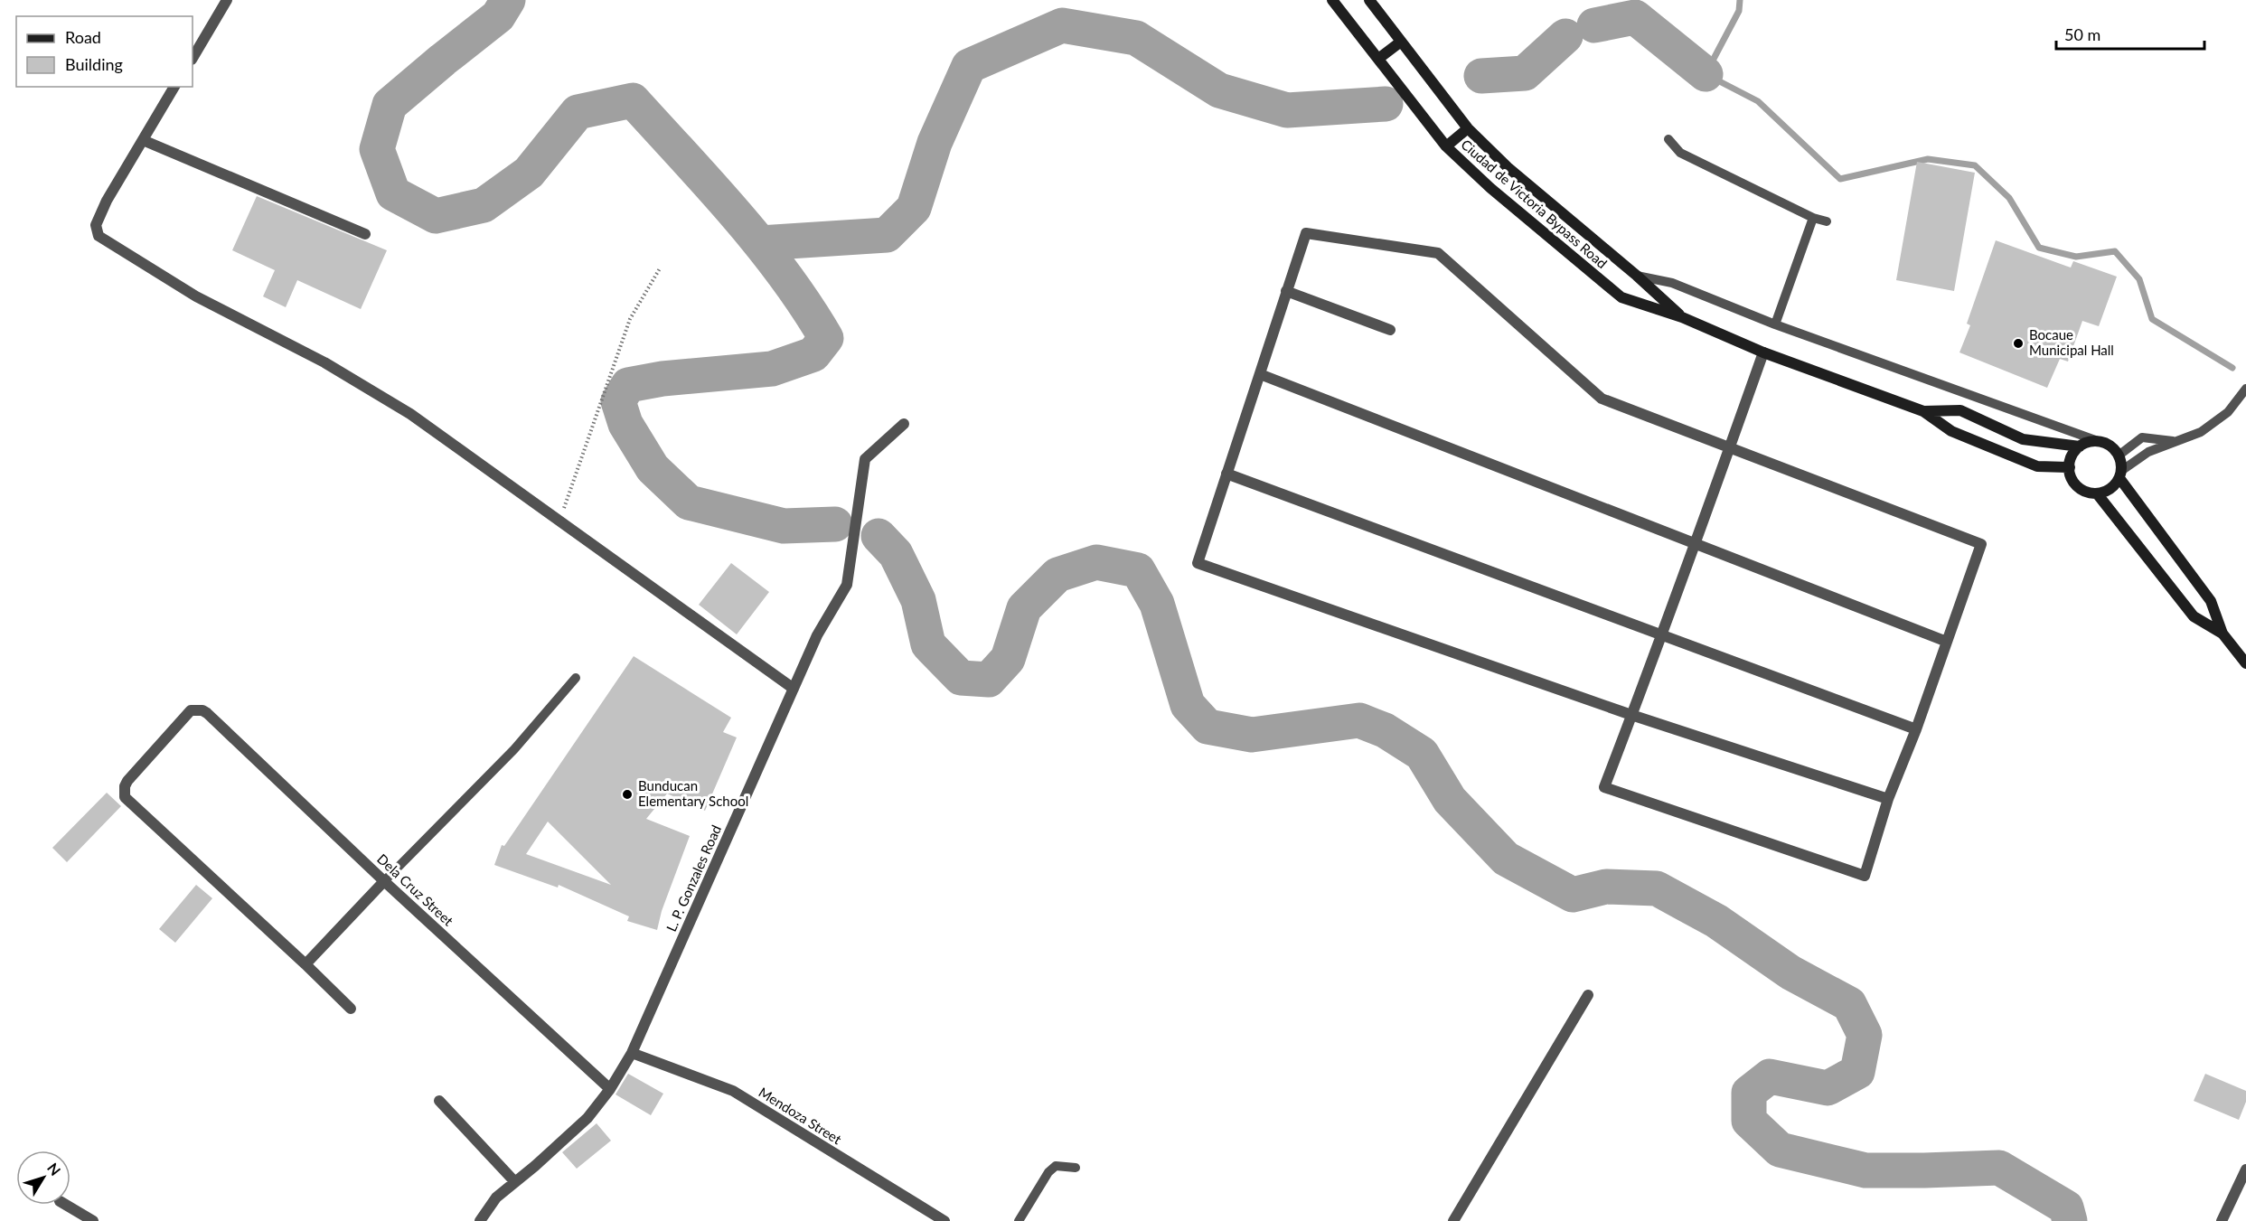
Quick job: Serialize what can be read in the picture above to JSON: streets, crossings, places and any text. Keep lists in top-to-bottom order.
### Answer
{
  "streets": {
    "main road": ["Ciudad de Victoria Bypass Road"],
    "street": ["L. P. Gonzales Road", "Dela Cruz Street", "Mendoza Street"]
  },
  "crossings": [
    ["L. P. Gonzales Road", "Dela Cruz Street"],
    ["L. P. Gonzales Road", "Mendoza Street"]
  ],
  "places": ["Bocaue Municipal Hall", "Bunducan Elementary School"],
  "legend": ["Road", "Building"],
  "scale_bar": "50 m",
  "north": "top right"
}
